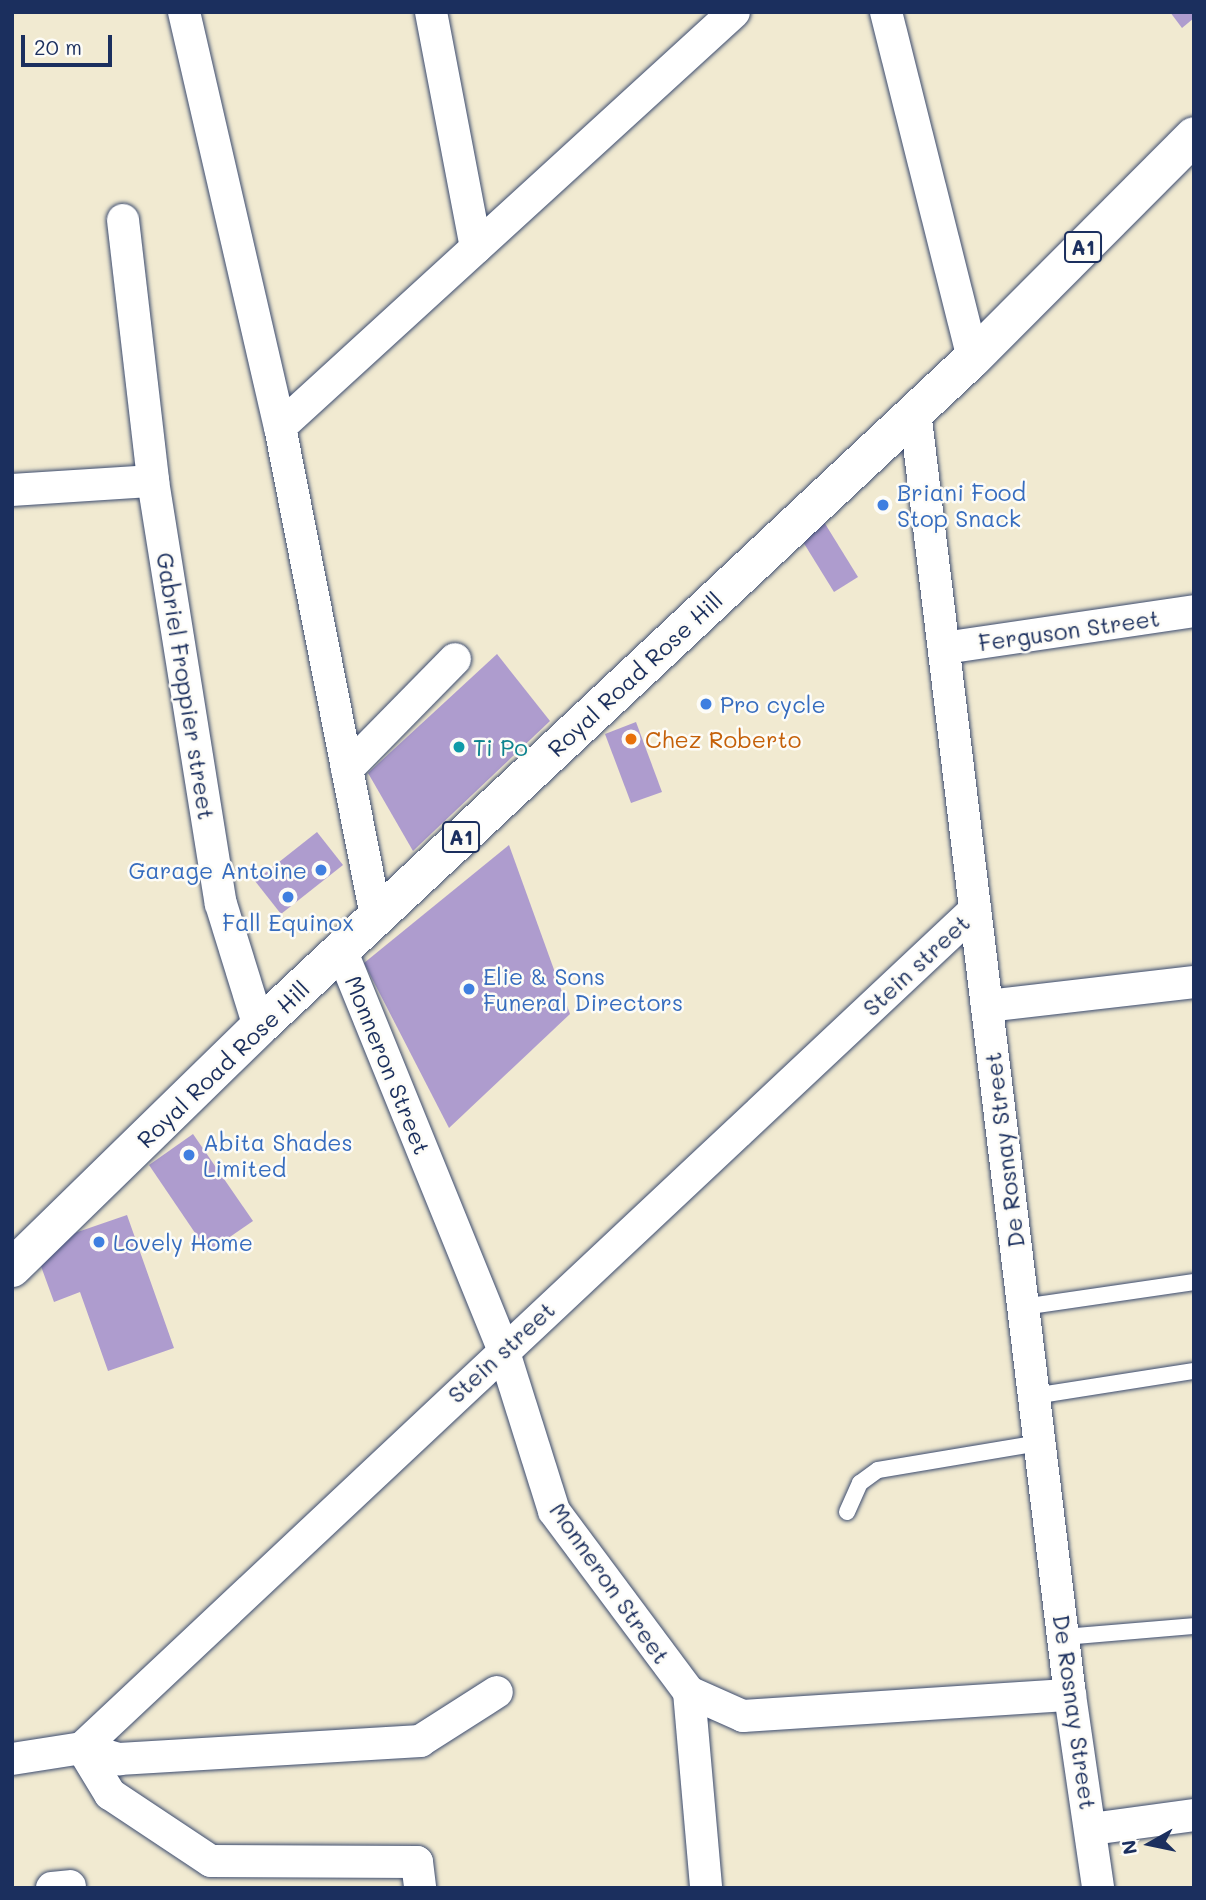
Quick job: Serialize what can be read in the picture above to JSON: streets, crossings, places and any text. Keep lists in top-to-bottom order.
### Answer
{
  "streets": {
    "main road": ["A1", "Royal Road Rose Hill"],
    "street": [
      "Ferguson Street",
      "Gabriel Froppier street",
      "Stein street",
      "Monneron Street",
      "De Rosnay Street"
    ]
  },
  "crossings": [
    ["Ferguson Street", "De Rosnay Street"],
    ["Royal Road Rose Hill", "Gabriel Froppier street"],
    ["Royal Road Rose Hill", "Monneron Street"],
    ["Royal Road Rose Hill", "De Rosnay Street"],
    ["Stein street", "Monneron Street"],
    ["Stein street", "De Rosnay Street"],
    ["Monneron Street", "De Rosnay Street"]
  ],
  "places": [
    "Briani Food Stop Snack",
    "Pro cycle",
    "Chez Roberto",
    "Ti Po",
    "Garage Antoine",
    "Fall Equinox",
    "Elie & Sons Funeral Directors",
    "Abita Shades Limited",
    "Lovely Home"
  ],
  "scale_bar": "20 m",
  "north": "left"
}
